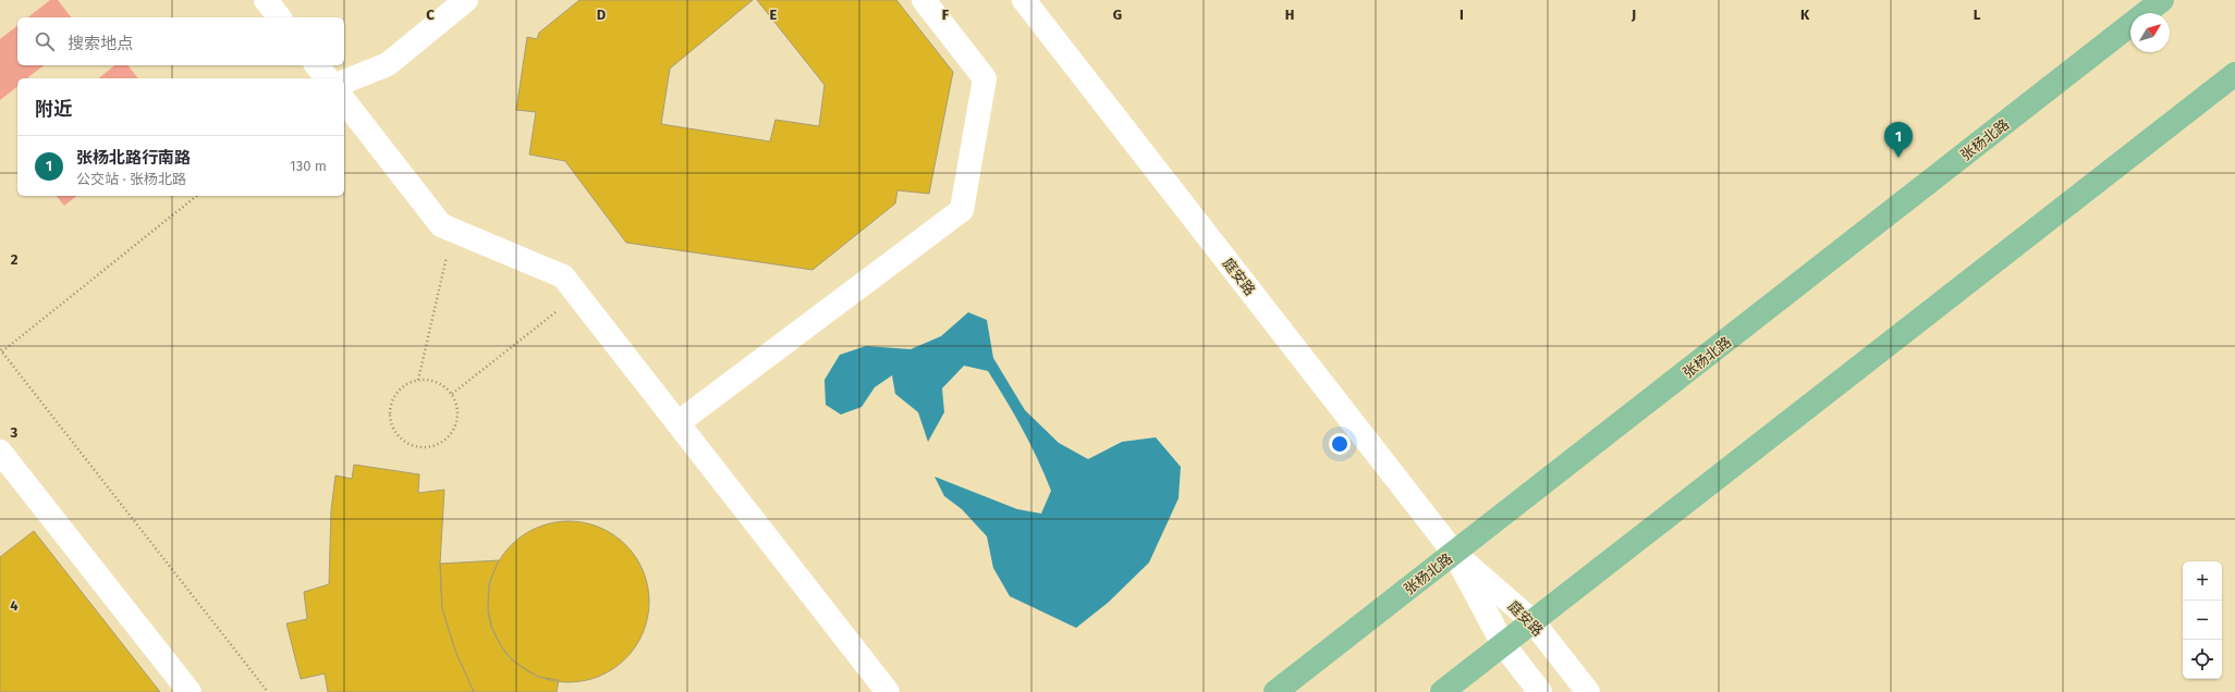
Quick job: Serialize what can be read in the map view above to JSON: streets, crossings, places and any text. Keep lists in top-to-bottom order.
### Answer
{
  "streets": {
    "main road": ["张杨北路"],
    "street": ["庭安路"]
  },
  "crossings": [
    ["张杨北路", "庭安路"]
  ],
  "north": "top right",
  "page": {
    "search": "搜索地点",
    "heading": "附近",
    "pins": "1",
    "list": [
      {
        "mark": "1",
        "name": "张杨北路行南路",
        "note": "公交站 · 张杨北路",
        "value": "130 m"
      }
    ],
    "map_buttons": ["+", "−"]
  },
  "grid": {
    "columns": [
      "C",
      "D",
      "E",
      "F",
      "G",
      "H",
      "I",
      "J",
      "K",
      "L"
    ],
    "rows": ["2", "3", "4"]
  }
}
